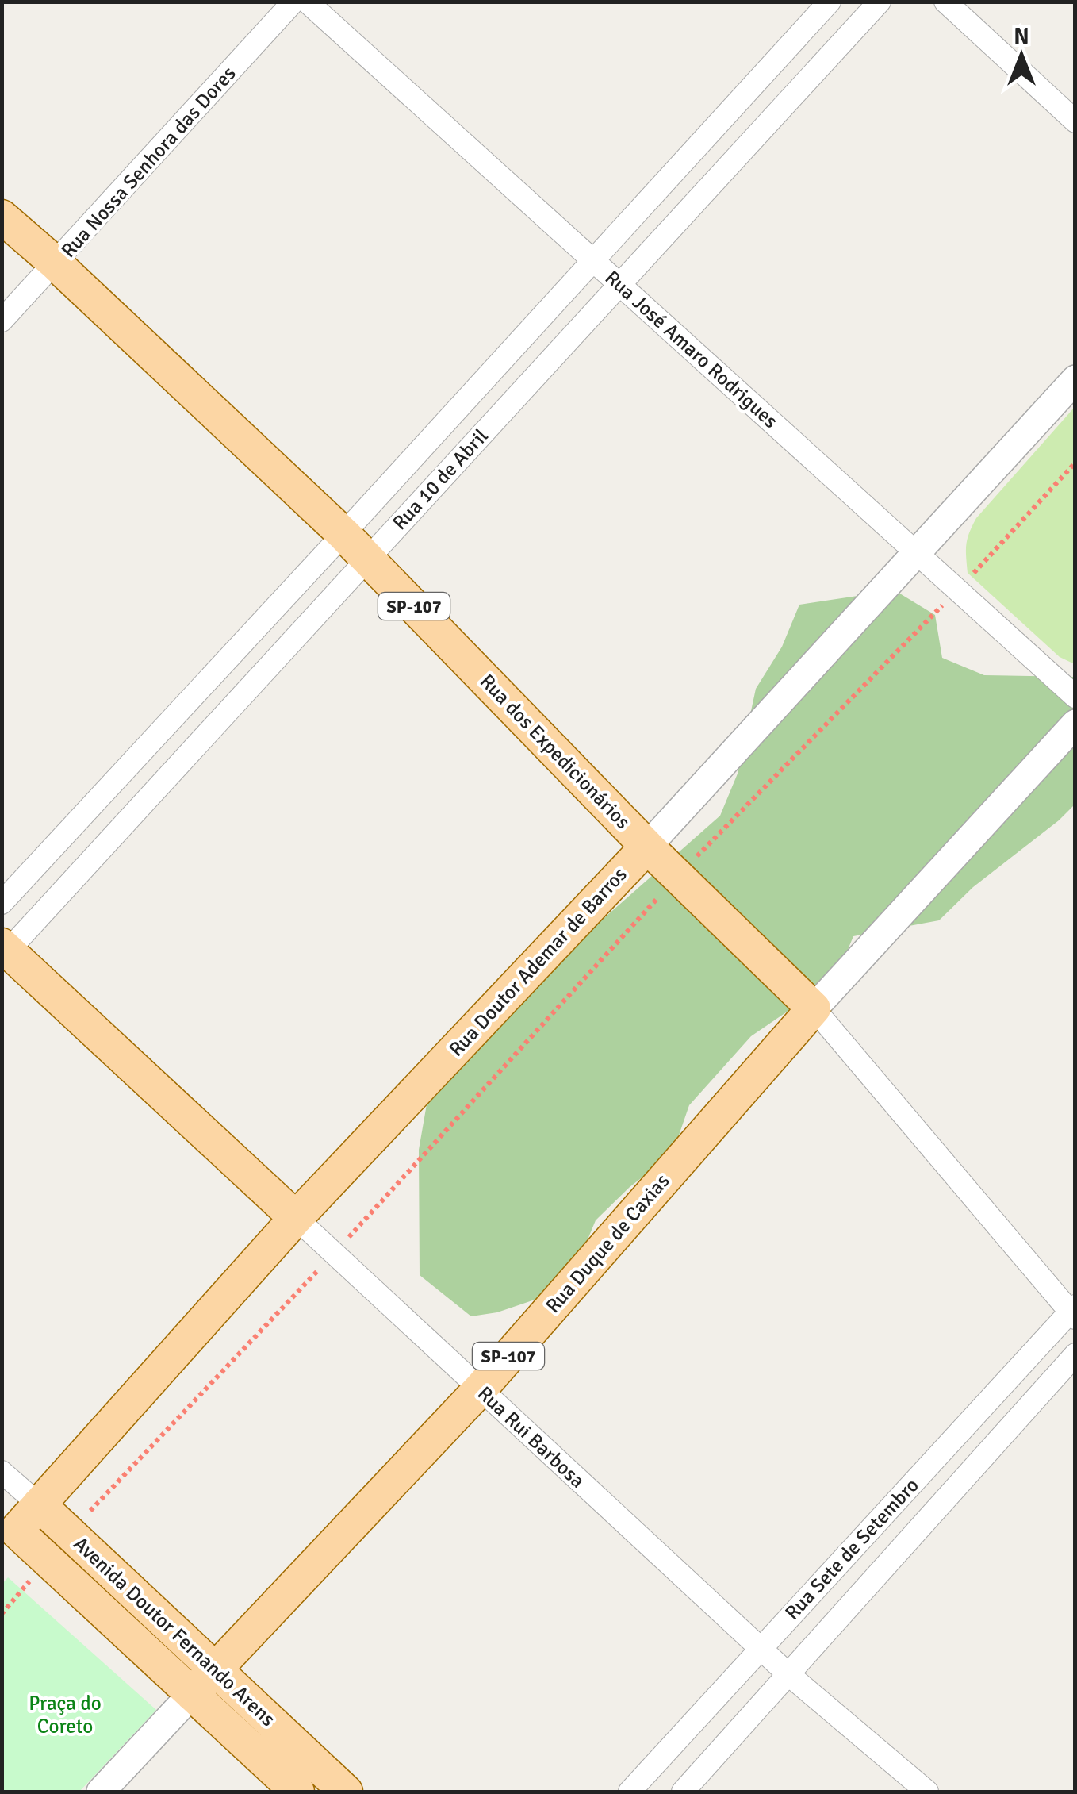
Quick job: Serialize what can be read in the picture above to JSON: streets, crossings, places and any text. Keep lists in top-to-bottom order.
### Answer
{
  "streets": {
    "main road": [
      "SP-107",
      "Rua dos Expedicionários",
      "Rua Doutor Ademar de Barros",
      "Rua Duque de Caxias",
      "Rua Rui Barbosa",
      "Avenida Doutor Fernando Arens"
    ],
    "street": [
      "Rua Nossa Senhora das Dores",
      "Rua José Amaro Rodrigues",
      "Rua 10 de Abril",
      "Rua Sete de Setembro"
    ]
  },
  "crossings": [
    ["Rua Nossa Senhora das Dores", "Rua dos Expedicionários"],
    ["Rua José Amaro Rodrigues", "Rua 10 de Abril"],
    ["Rua José Amaro Rodrigues", "Rua Doutor Ademar de Barros"],
    ["Rua 10 de Abril", "Rua dos Expedicionários"],
    ["Rua 10 de Abril", "Rua Rui Barbosa"],
    ["Rua dos Expedicionários", "Rua Doutor Ademar de Barros"],
    ["Rua dos Expedicionários", "Rua Duque de Caxias"],
    ["Rua dos Expedicionários", "Rua Sete de Setembro"],
    ["Rua Doutor Ademar de Barros", "Rua Rui Barbosa"],
    ["Rua Doutor Ademar de Barros", "Avenida Doutor Fernando Arens"],
    ["Rua Duque de Caxias", "Rua Rui Barbosa"],
    ["Rua Duque de Caxias", "Avenida Doutor Fernando Arens"],
    ["Rua Rui Barbosa", "Rua Sete de Setembro"]
  ],
  "parks": ["Praça do Coreto"],
  "north": "top"
}
